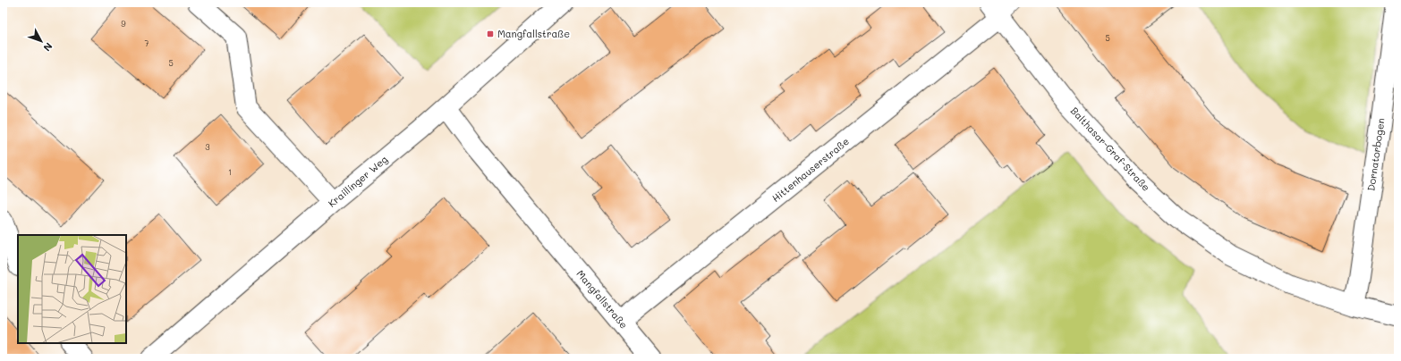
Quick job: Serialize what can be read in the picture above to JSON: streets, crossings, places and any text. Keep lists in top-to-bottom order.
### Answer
{
  "streets": {
    "street": [
      "Balthasar-Graf-Straße",
      "Dornatorbogen",
      "Hittenhauserstraße",
      "Kraillinger Weg",
      "Mangfallstraße"
    ]
  },
  "crossings": [
    ["Balthasar-Graf-Straße", "Dornatorbogen"],
    ["Balthasar-Graf-Straße", "Hittenhauserstraße"],
    ["Hittenhauserstraße", "Mangfallstraße"],
    ["Kraillinger Weg", "Mangfallstraße"]
  ],
  "places": {
    "transit": ["Mangfallstraße"]
  },
  "house_numbers": [
    "9",
    "5",
    "7",
    "5",
    "3",
    "1"
  ],
  "north": "bottom right"
}
